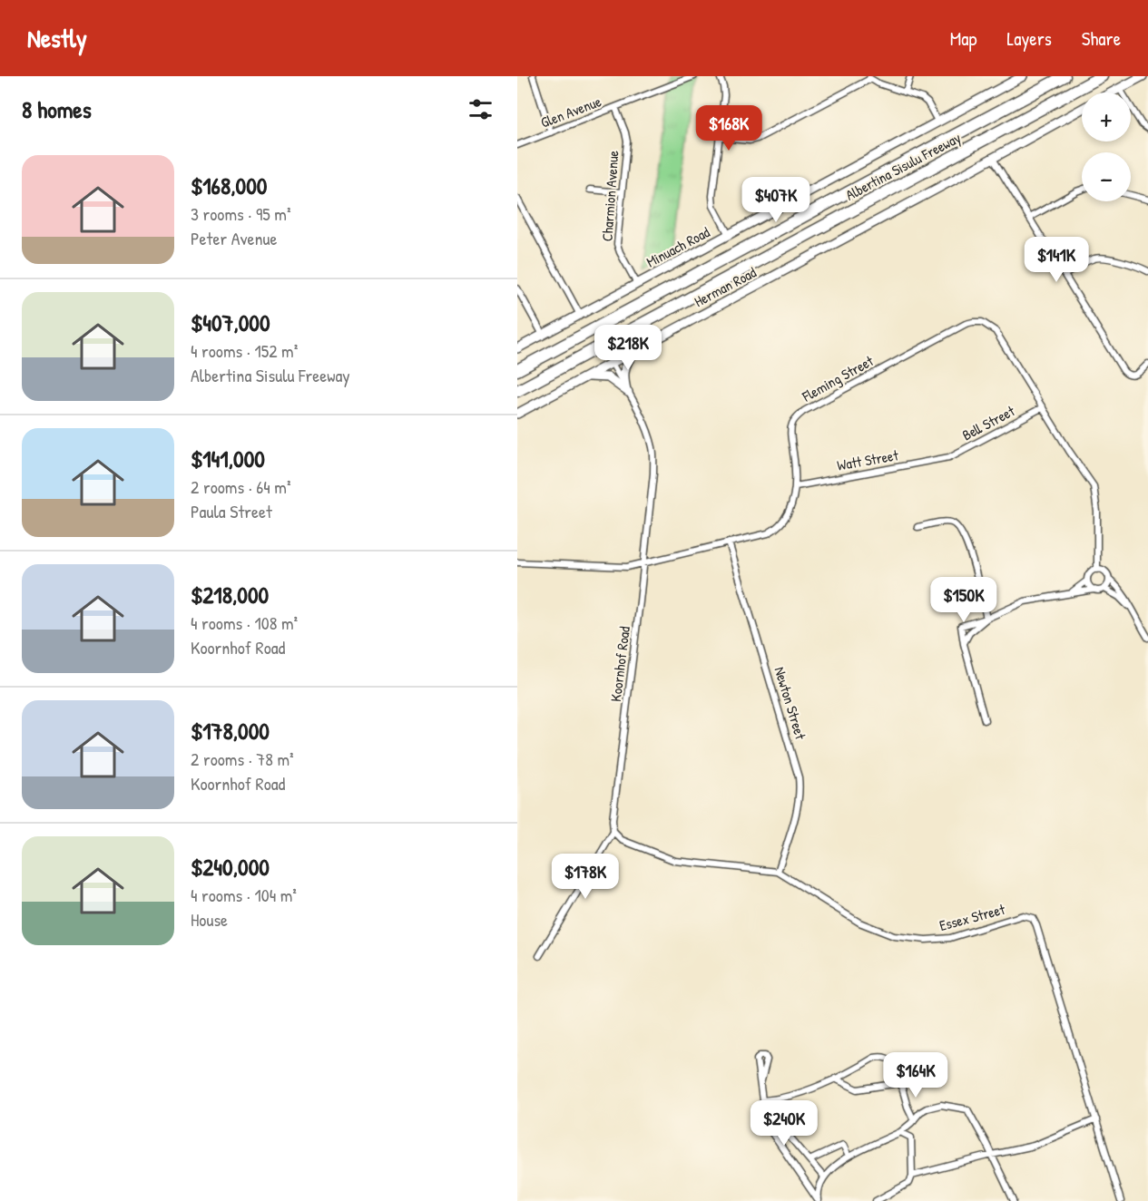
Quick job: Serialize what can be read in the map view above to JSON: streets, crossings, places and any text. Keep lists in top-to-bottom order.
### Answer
{
  "streets": {
    "highway": ["Albertina Sisulu Freeway"],
    "main road": ["Minuach Road", "Herman Road"],
    "street": [
      "Glen Avenue",
      "Charmion Avenue",
      "Fleming Street",
      "Bell Street",
      "Watt Street",
      "Koornhof Road",
      "Newton Street",
      "Essex Street"
    ]
  },
  "crossings": [
    ["Glen Avenue", "Charmion Avenue"],
    ["Charmion Avenue", "Minuach Road"],
    ["Herman Road", "Koornhof Road"],
    ["Fleming Street", "Bell Street"],
    ["Fleming Street", "Watt Street"],
    ["Fleming Street", "Koornhof Road"],
    ["Fleming Street", "Newton Street"],
    ["Bell Street", "Watt Street"],
    ["Koornhof Road", "Essex Street"],
    ["Newton Street", "Essex Street"]
  ],
  "page": {
    "header": "Nestly",
    "nav": ["Map", "Layers", "Share"],
    "heading": "8 homes",
    "map_buttons": ["+", "−"],
    "price": [
      "$168K",
      "$407K",
      "$141K",
      "$218K",
      "$150K",
      "$178K",
      "$164K",
      "$240K"
    ],
    "list": [
      {
        "name": "$168,000",
        "note": "3 rooms · 95 m² · Peter Avenue"
      },
      {
        "name": "$407,000",
        "note": "4 rooms · 152 m² · Albertina Sisulu Freeway"
      },
      {
        "name": "$141,000",
        "note": "2 rooms · 64 m² · Paula Street"
      },
      {
        "name": "$218,000",
        "note": "4 rooms · 108 m² · Koornhof Road"
      },
      {
        "name": "$178,000",
        "note": "2 rooms · 78 m² · Koornhof Road"
      },
      {
        "name": "$240,000",
        "note": "4 rooms · 104 m² · House"
      }
    ]
  }
}
